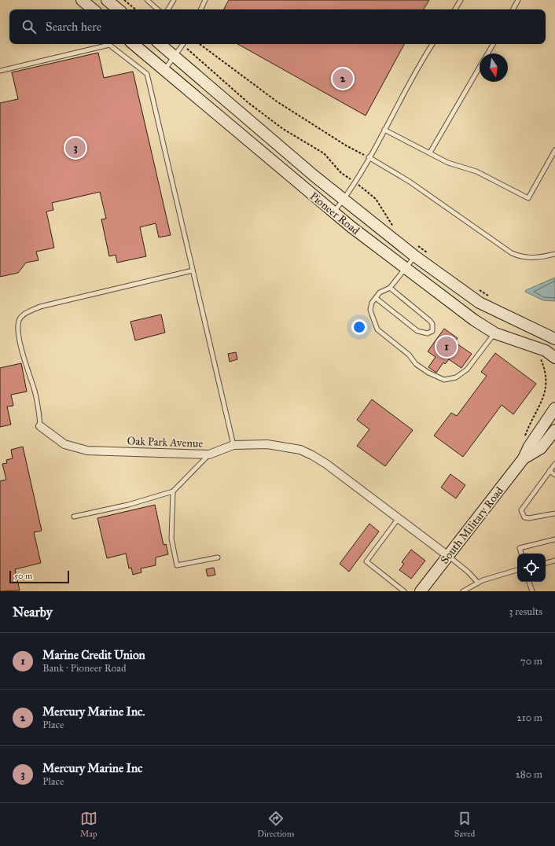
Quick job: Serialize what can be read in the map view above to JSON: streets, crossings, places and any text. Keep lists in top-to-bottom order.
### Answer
{
  "streets": {
    "main road": ["Pioneer Road", "South Military Road"],
    "street": ["Oak Park Avenue"]
  },
  "crossings": [
    ["Oak Park Avenue", "South Military Road"]
  ],
  "scale_bar": "50 m",
  "north": "bottom",
  "page": {
    "search": "Search here",
    "pins": ["2", "3", "1"],
    "scale": "50 m",
    "heading": ["Nearby", "3 results"],
    "list": [
      {
        "mark": "1",
        "name": "Marine Credit Union",
        "note": "Bank · Pioneer Road",
        "value": "70 m"
      },
      {
        "mark": "2",
        "name": "Mercury Marine Inc.",
        "note": "Place",
        "value": "210 m"
      },
      {
        "mark": "3",
        "name": "Mercury Marine Inc",
        "note": "Place",
        "value": "280 m"
      }
    ],
    "nav": ["Map", "Directions", "Saved"]
  }
}
